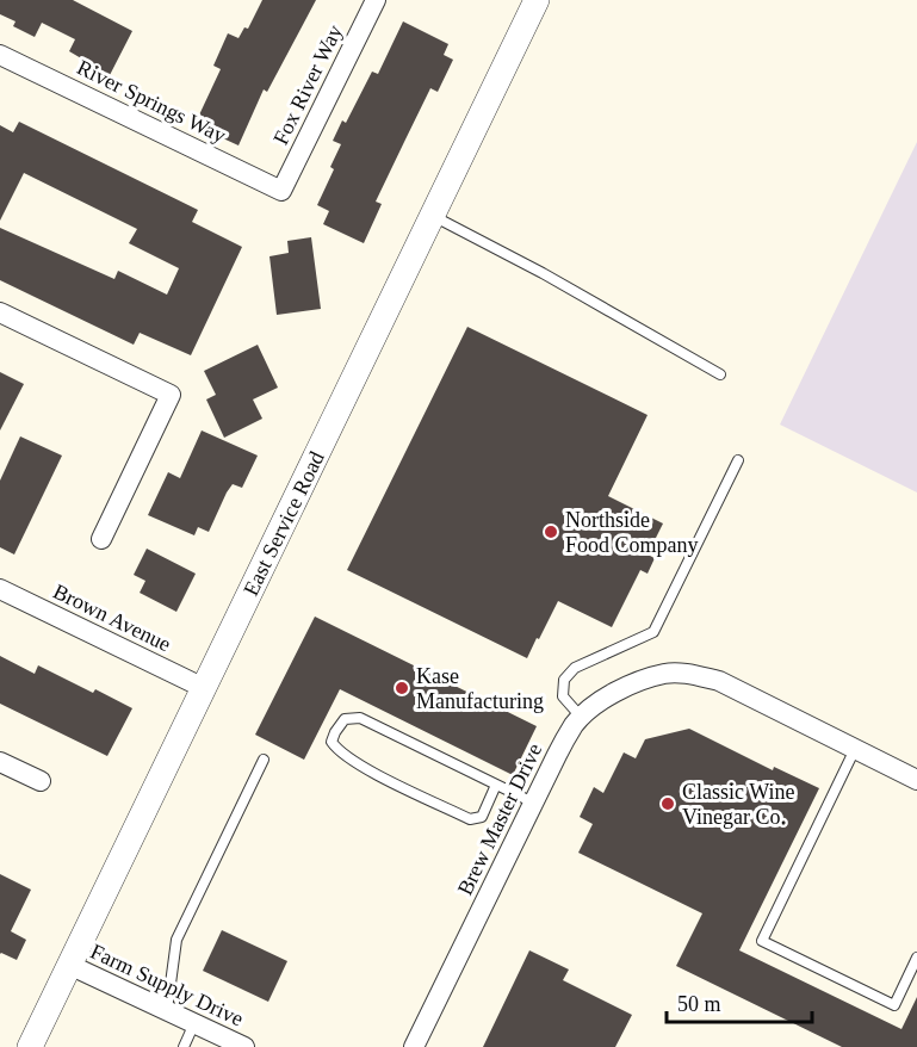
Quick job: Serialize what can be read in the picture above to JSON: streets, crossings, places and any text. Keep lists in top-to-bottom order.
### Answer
{
  "streets": {
    "street": [
      "Fox River Way",
      "River Springs Way",
      "East Service Road",
      "Brown Avenue",
      "Brew Master Drive",
      "Farm Supply Drive"
    ]
  },
  "crossings": [
    ["Fox River Way", "River Springs Way"],
    ["East Service Road", "Brown Avenue"],
    ["East Service Road", "Farm Supply Drive"]
  ],
  "places": ["Northside Food Company", "Kase Manufacturing", "Classic Wine Vinegar Co."],
  "scale_bar": "50 m"
}
